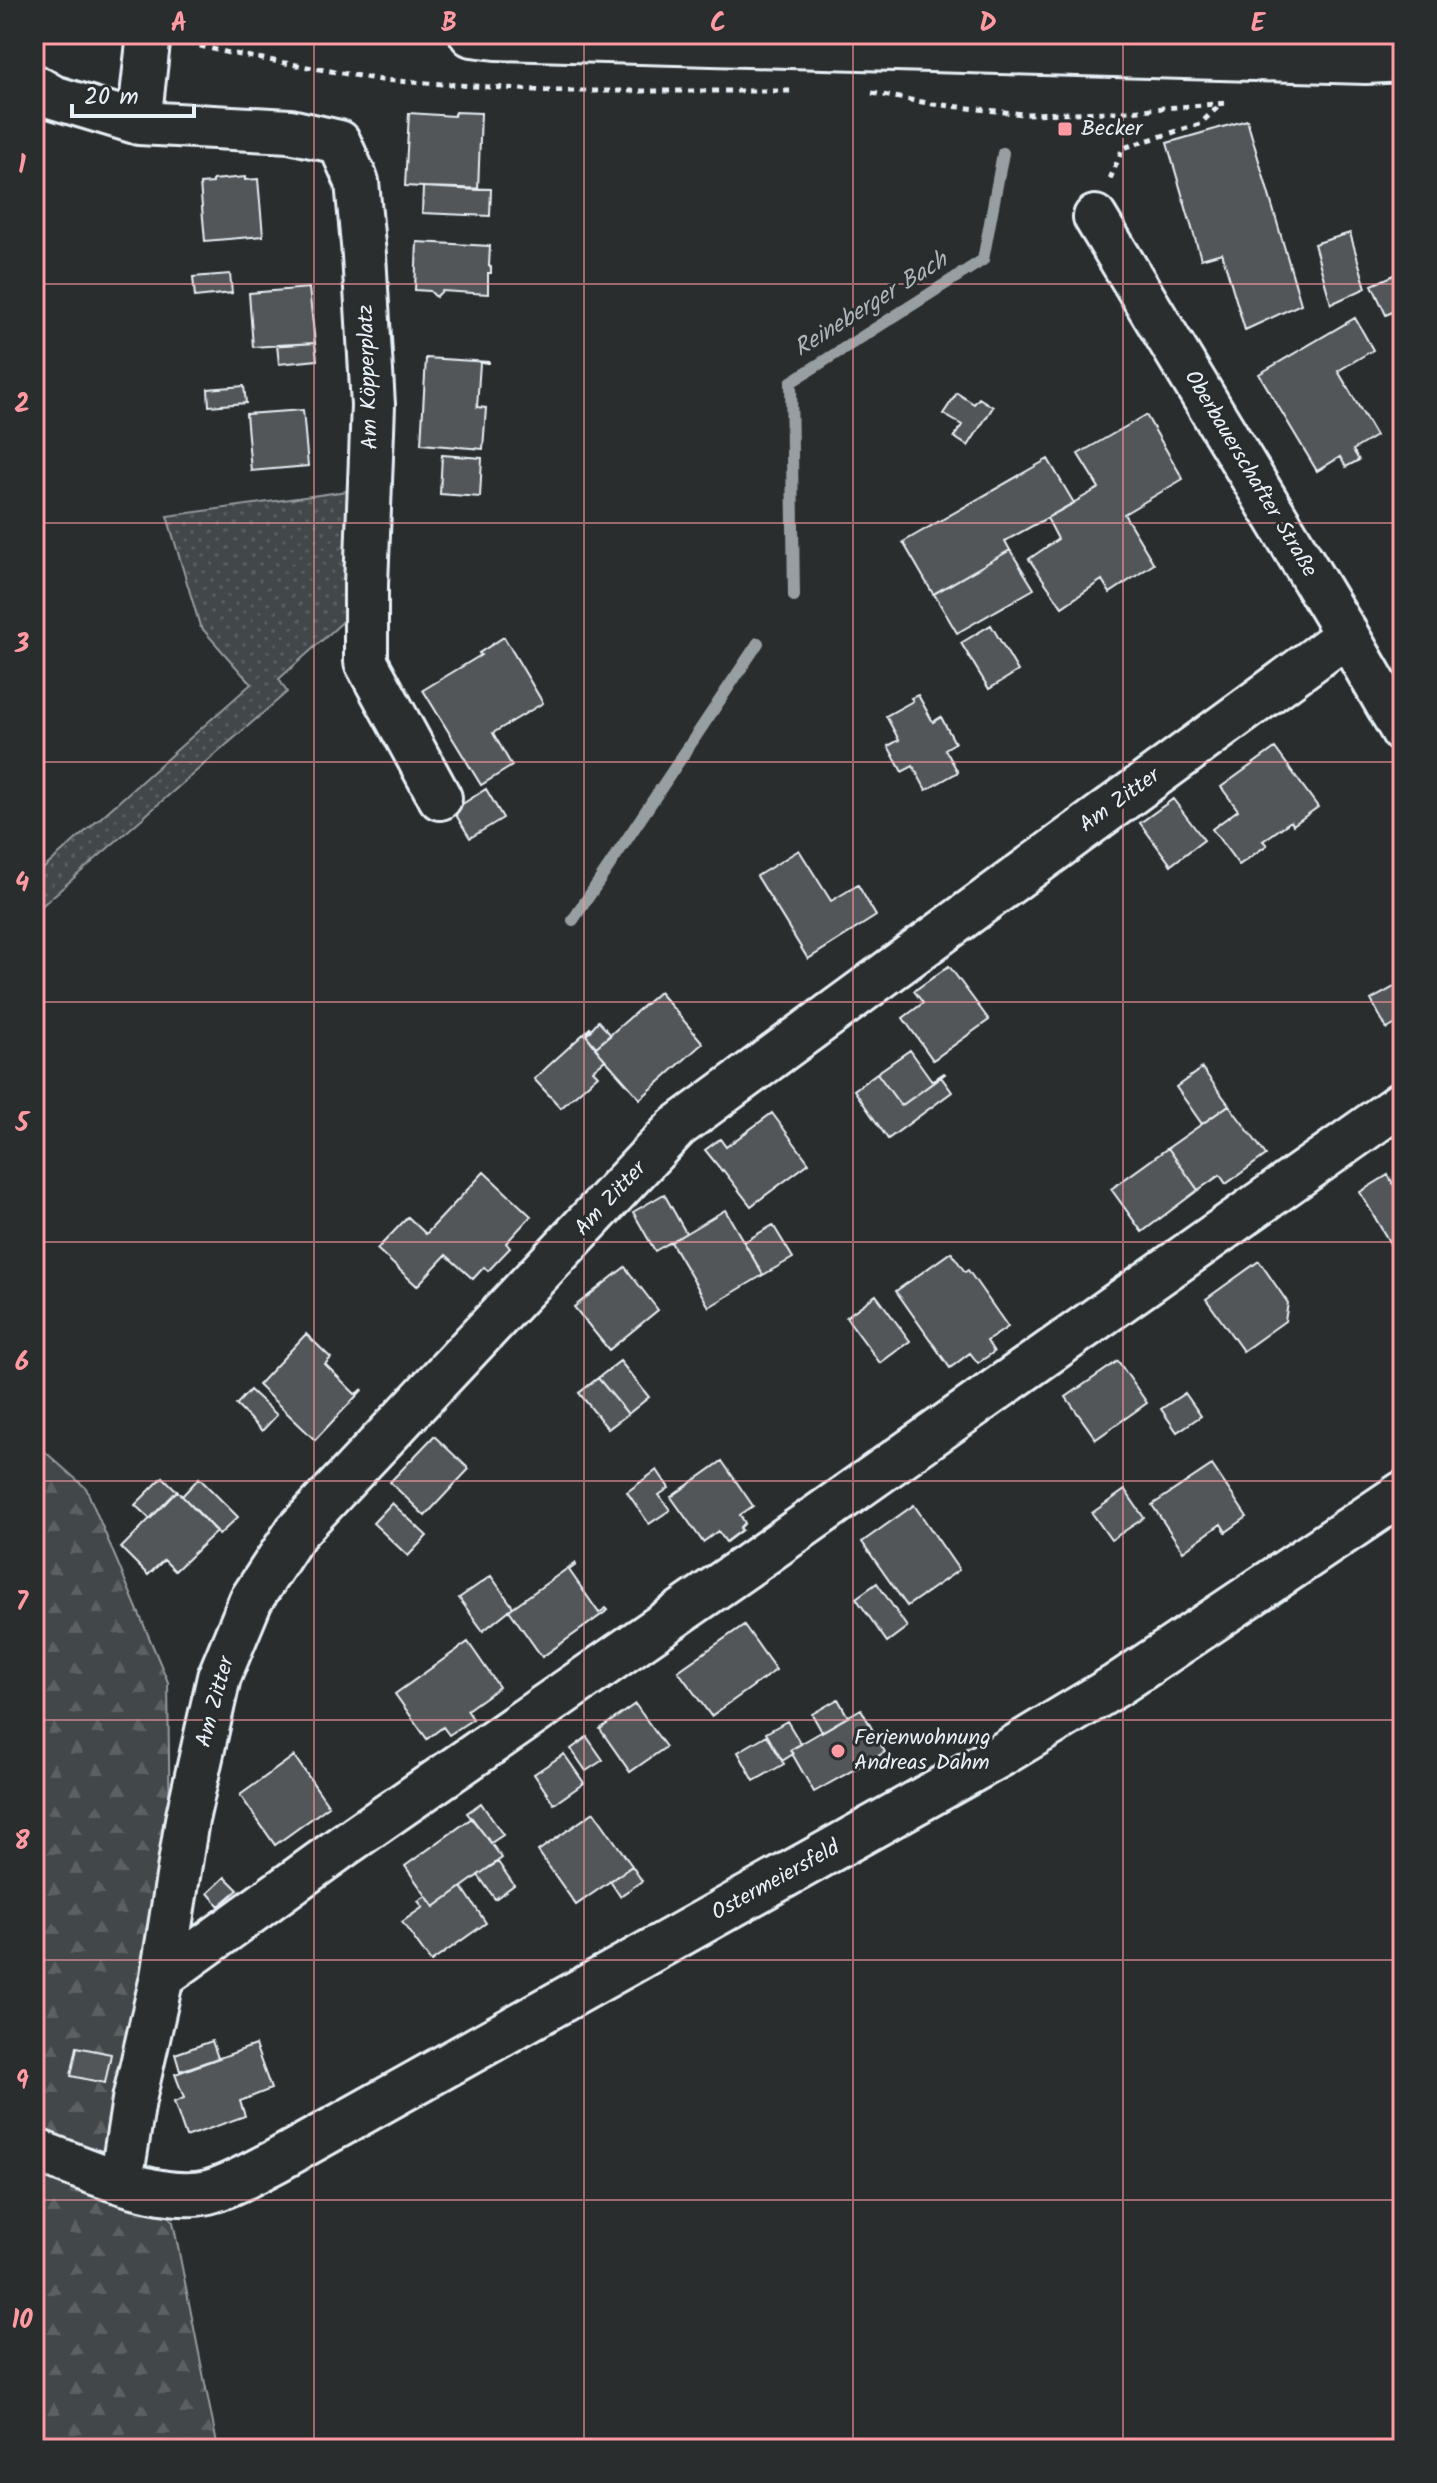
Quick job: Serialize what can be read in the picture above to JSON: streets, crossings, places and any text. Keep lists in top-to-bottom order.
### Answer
{
  "streets": {
    "street": [
      "Am Köpperplatz",
      "Oberbauerschafter Straße",
      "Am Zitter",
      "Ostermeiersfeld"
    ]
  },
  "crossings": [
    ["Oberbauerschafter Straße", "Am Zitter"],
    ["Am Zitter", "Ostermeiersfeld"]
  ],
  "water": ["Reineberger Bach"],
  "places": {
    "transit": ["Becker"],
    "other": ["Ferienwohnung Andreas Dahm"]
  },
  "scale_bar": "20 m",
  "grid": {
    "columns": [
      "A",
      "B",
      "C",
      "D",
      "E"
    ],
    "rows": [
      "1",
      "2",
      "3",
      "4",
      "5",
      "6",
      "7",
      "8",
      "9",
      "10"
    ]
  }
}
